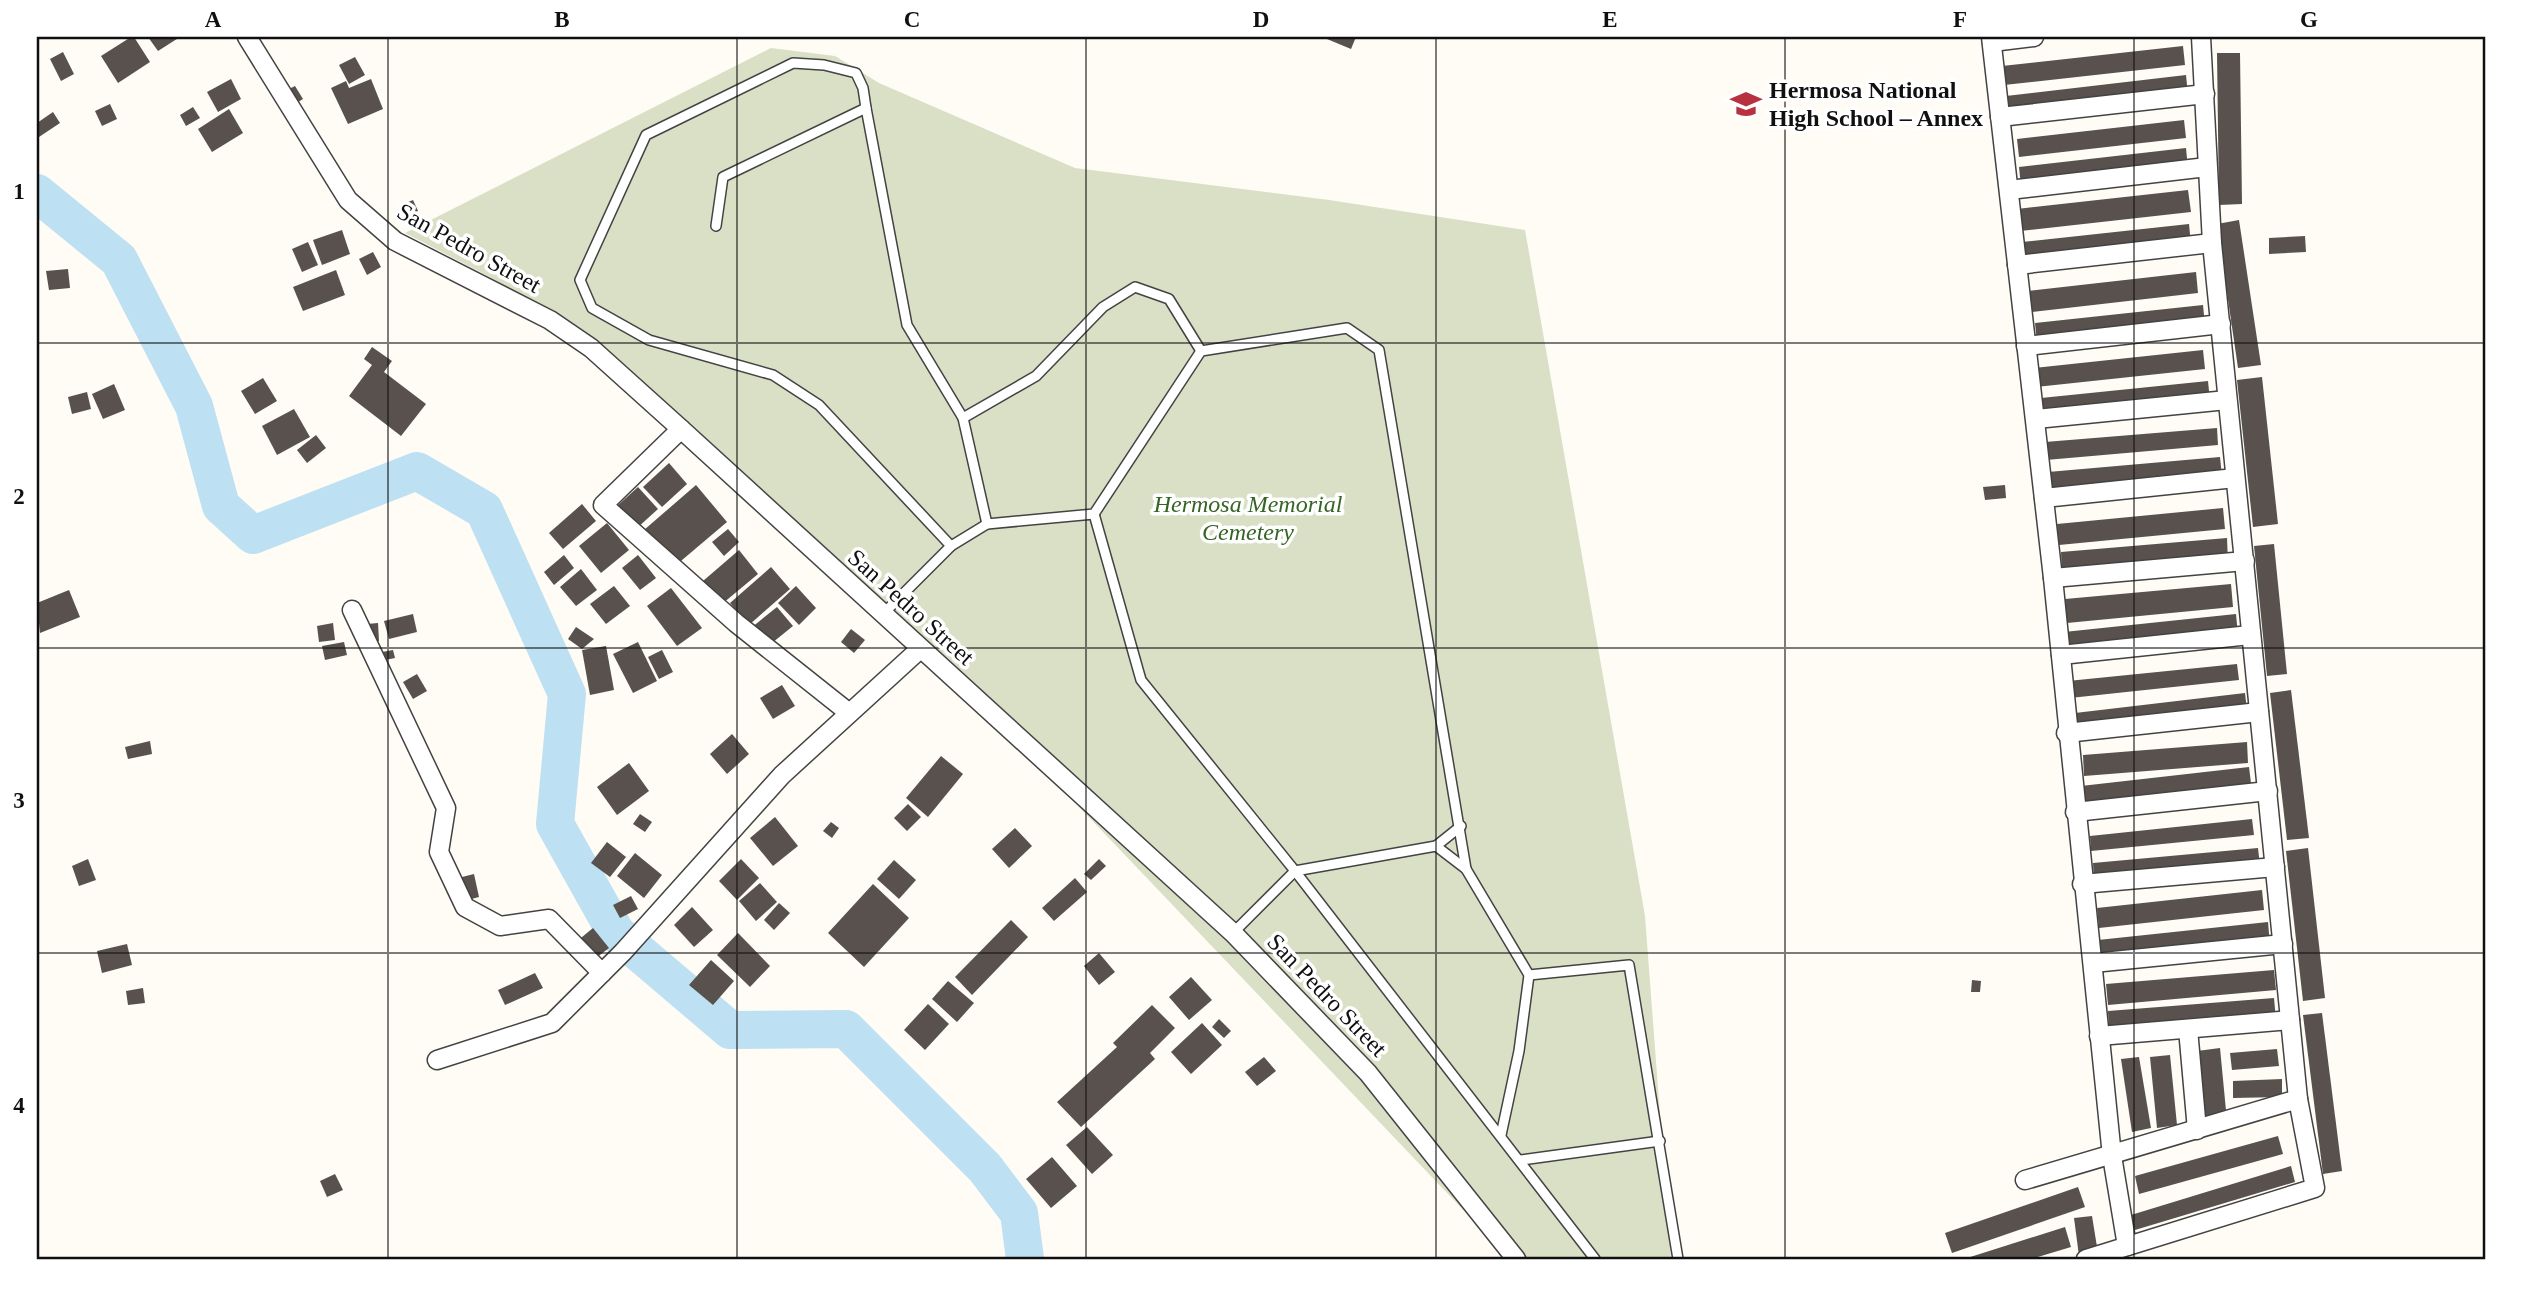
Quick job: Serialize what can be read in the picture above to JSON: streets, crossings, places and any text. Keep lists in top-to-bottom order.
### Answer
{
  "streets": {
    "street": ["San Pedro Street"]
  },
  "parks": ["Hermosa Memorial Cemetery"],
  "places": {
    "school or university": ["Hermosa National High School – Annex"]
  },
  "grid": {
    "columns": [
      "A",
      "B",
      "C",
      "D",
      "E",
      "F",
      "G"
    ],
    "rows": [
      "1",
      "2",
      "3",
      "4"
    ]
  }
}
